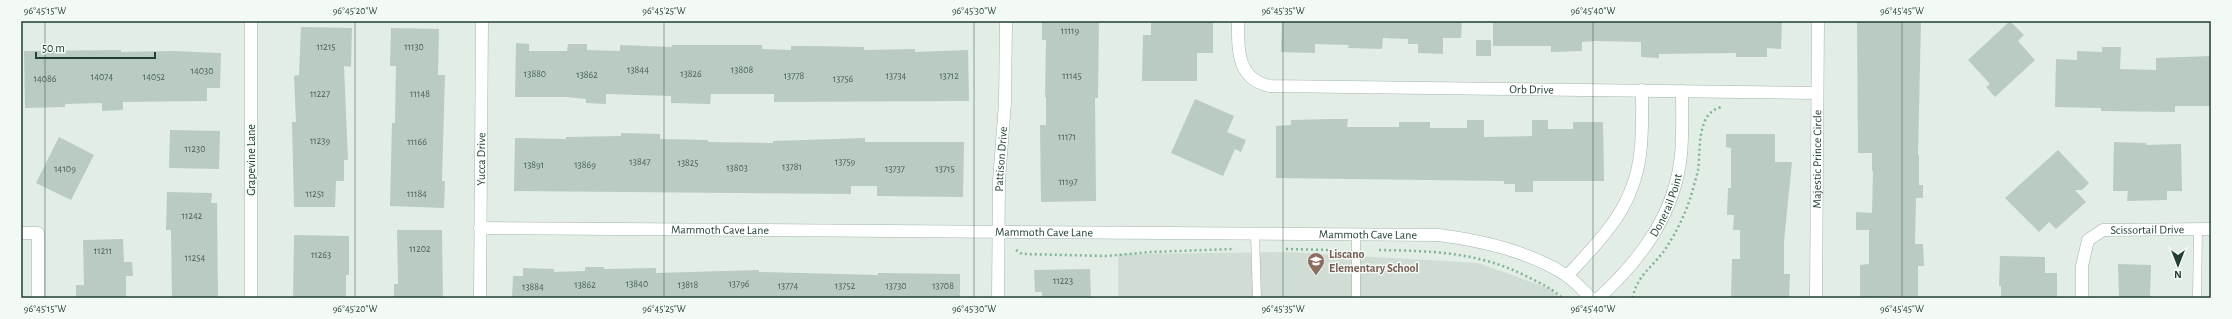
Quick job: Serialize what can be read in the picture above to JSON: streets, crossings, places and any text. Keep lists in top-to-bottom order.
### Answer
{
  "streets": {
    "street": [
      "Orb Drive",
      "Pattison Drive",
      "Majestic Prince Circle",
      "Grapevine Lane",
      "Yucca Drive",
      "Donerail Point",
      "Mammoth Cave Lane",
      "Scissortail Drive"
    ]
  },
  "crossings": [
    ["Orb Drive", "Majestic Prince Circle"],
    ["Orb Drive", "Donerail Point"],
    ["Pattison Drive", "Mammoth Cave Lane"],
    ["Yucca Drive", "Mammoth Cave Lane"]
  ],
  "places": {
    "school or university": ["Liscano Elementary School"]
  },
  "house_numbers": [
    "11119",
    "11215",
    "11130",
    "13844",
    "13808",
    "14030",
    "13880",
    "13826",
    "13862",
    "13778",
    "13734",
    "13712",
    "11145",
    "14074",
    "14052",
    "14086",
    "13756",
    "11227",
    "11148",
    "11171",
    "11239",
    "11166",
    "11230",
    "13847",
    "13759",
    "13825",
    "13891",
    "13869",
    "13781",
    "13803",
    "14109",
    "13737",
    "13715",
    "11197",
    "11251",
    "11184",
    "11242",
    "11202",
    "11211",
    "11263",
    "11254",
    "11223",
    "13840",
    "13796",
    "13862",
    "13818",
    "13774",
    "13752",
    "13730",
    "13708",
    "13884"
  ],
  "scale_bar": "50 m",
  "north": "bottom",
  "coordinates": [
    "96°45'15\"W",
    "96°45'20\"W",
    "96°45'25\"W",
    "96°45'30\"W",
    "96°45'35\"W",
    "96°45'40\"W",
    "96°45'45\"W"
  ]
}
